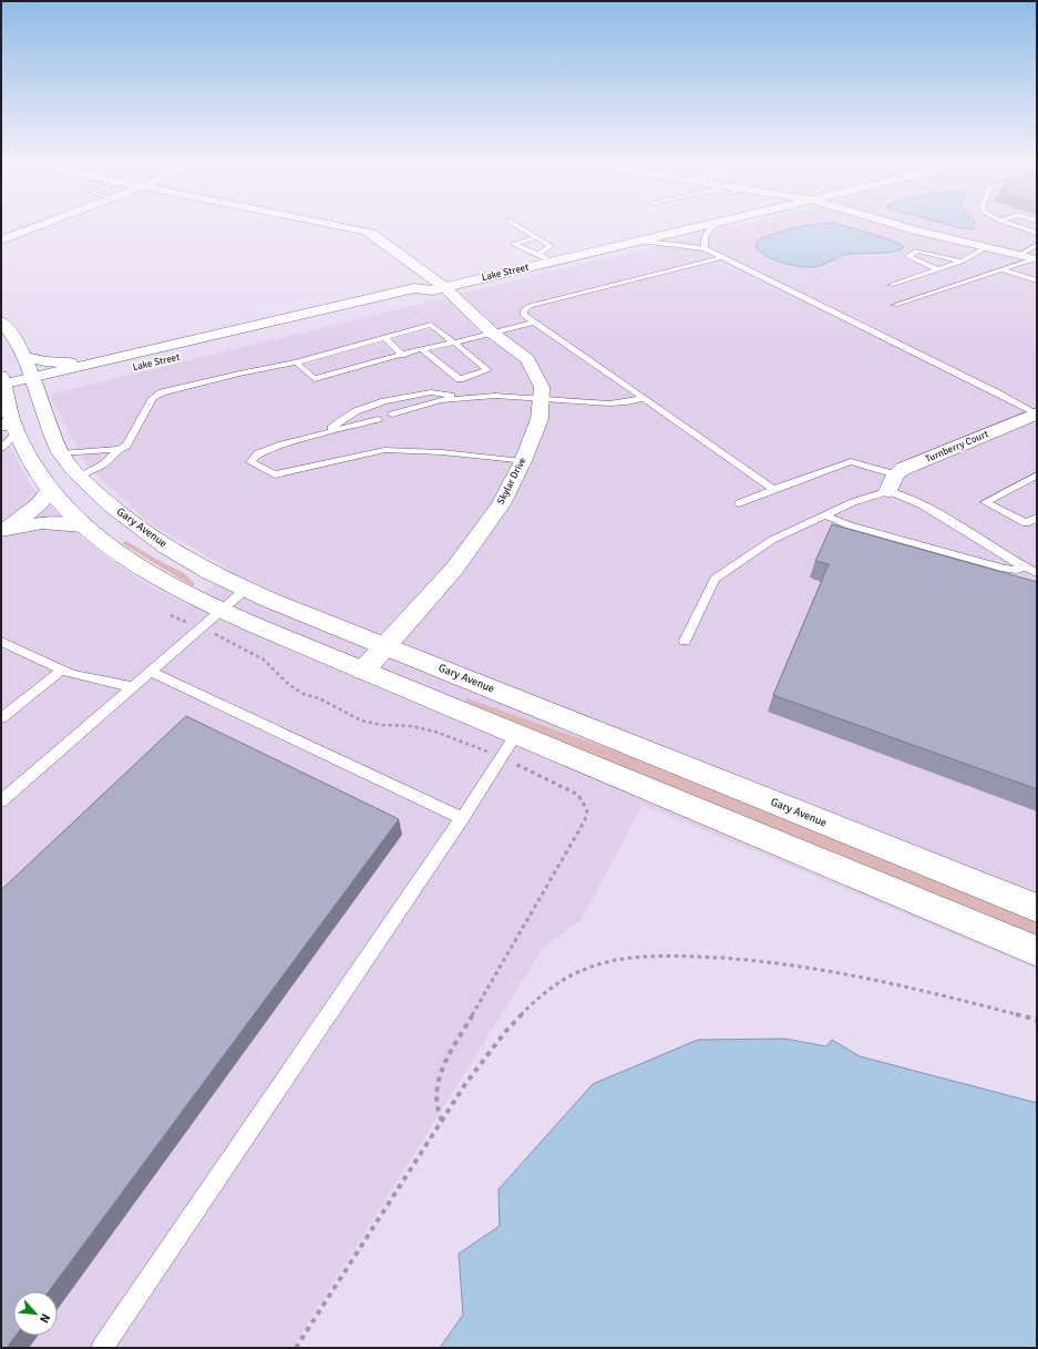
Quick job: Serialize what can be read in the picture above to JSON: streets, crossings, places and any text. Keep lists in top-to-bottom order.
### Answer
{
  "streets": {
    "main road": [
      "Lake Street",
      "Turnberry Court",
      "Skylar Drive",
      "Gary Avenue"
    ]
  },
  "crossings": [
    ["Lake Street", "Skylar Drive"],
    ["Lake Street", "Gary Avenue"],
    ["Skylar Drive", "Gary Avenue"]
  ],
  "north": "bottom right"
}
